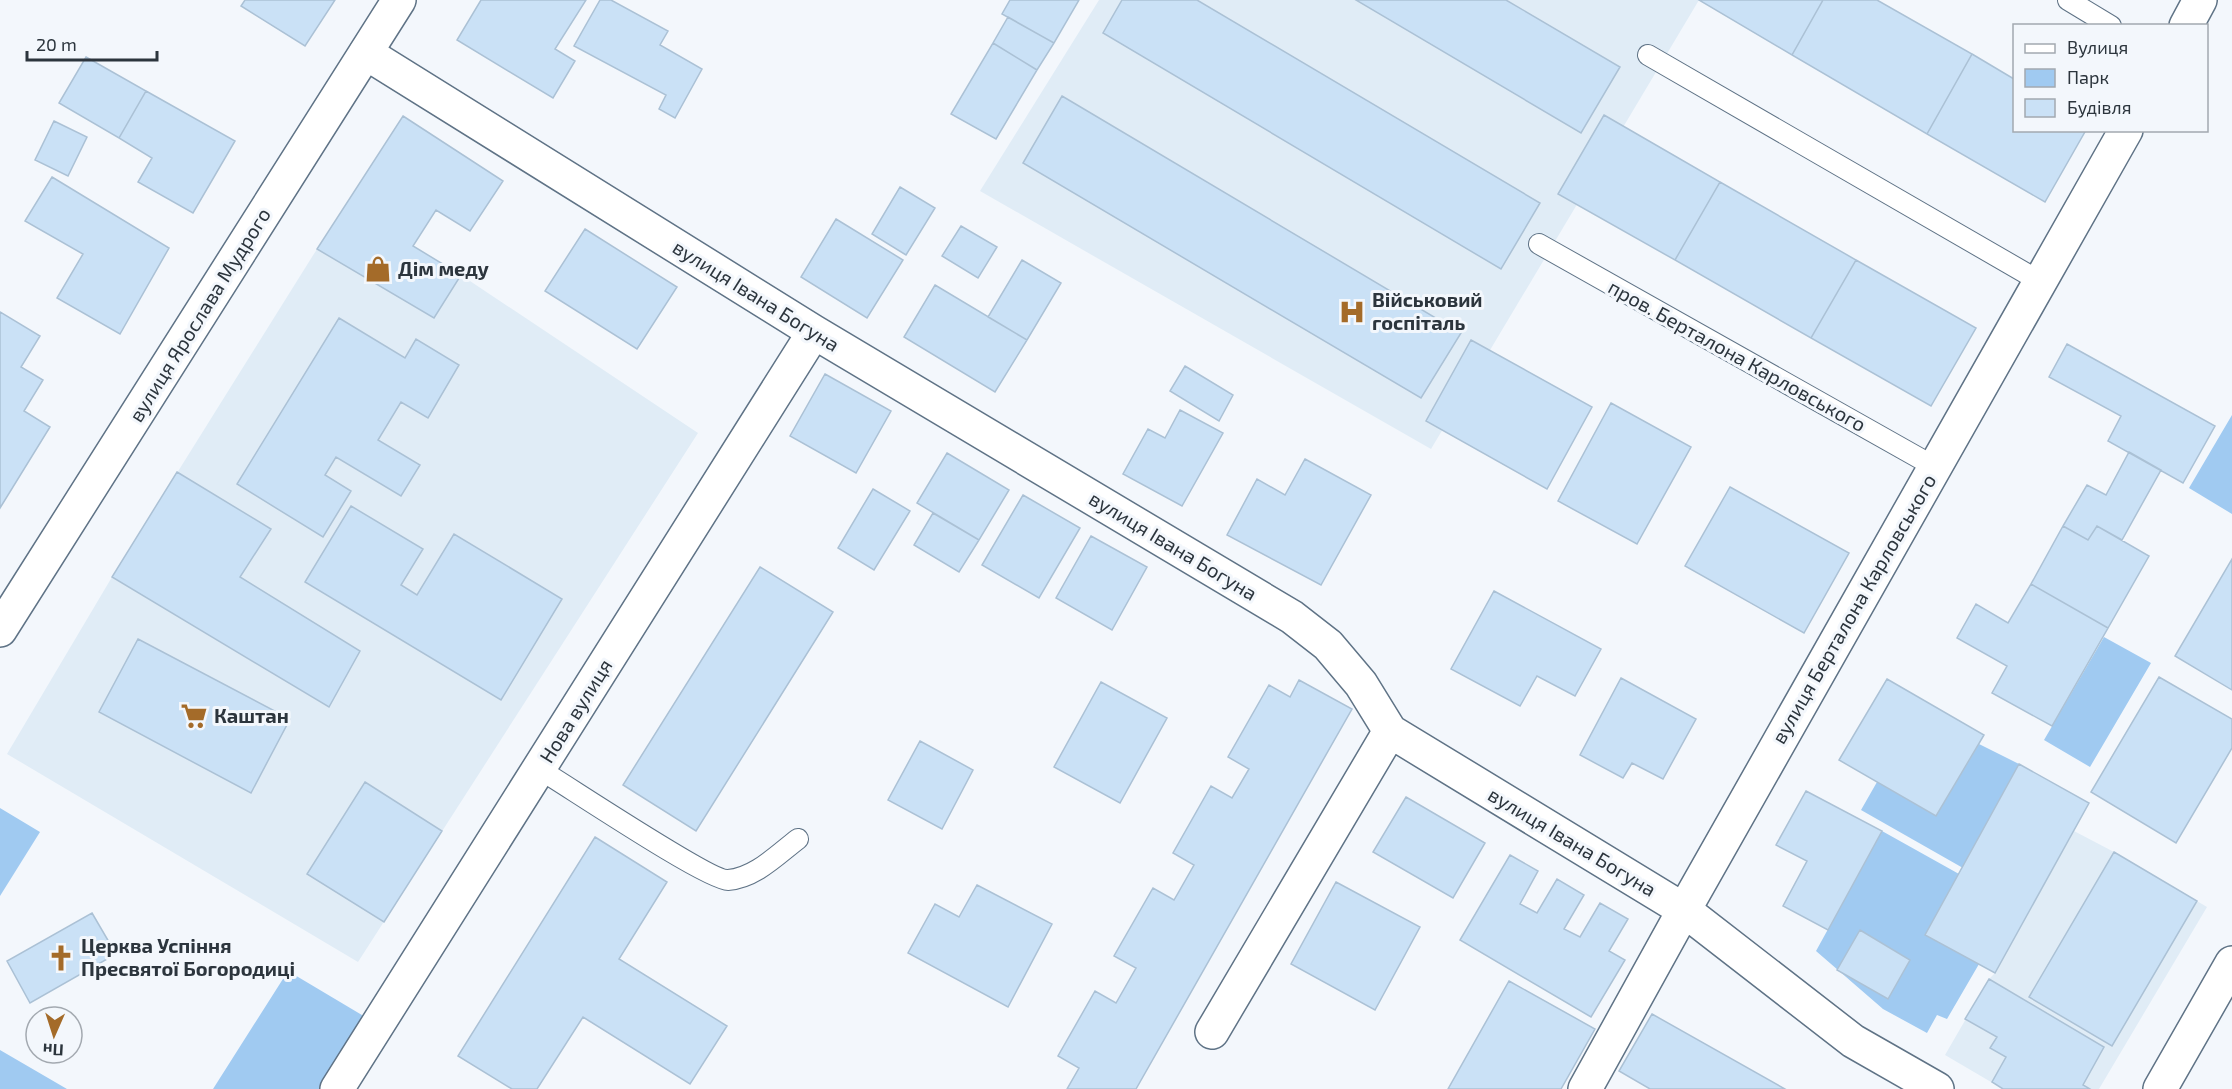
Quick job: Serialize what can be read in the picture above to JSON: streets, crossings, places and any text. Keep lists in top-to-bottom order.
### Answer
{
  "streets": {
    "street": [
      "вулиця Івана Богуна",
      "вулиця Ярослава Мудрого",
      "вулиця Берталона Карловського",
      "Нова вулиця"
    ],
    "lane": ["пров. Берталона Карловського"]
  },
  "crossings": [
    ["вулиця Івана Богуна", "вулиця Ярослава Мудрого"],
    ["вулиця Івана Богуна", "вулиця Берталона Карловського"],
    ["вулиця Івана Богуна", "Нова вулиця"],
    ["пров. Берталона Карловського", "вулиця Берталона Карловського"]
  ],
  "places": {
    "shop": ["Дім меду"],
    "hospital": ["Військовий госпіталь"],
    "supermarket": ["Каштан"],
    "church": ["Церква Успіння Пресвятої Богородиці"]
  },
  "legend": ["Вулиця", "Парк", "Будівля"],
  "scale_bar": "20 m",
  "north": "bottom"
}
